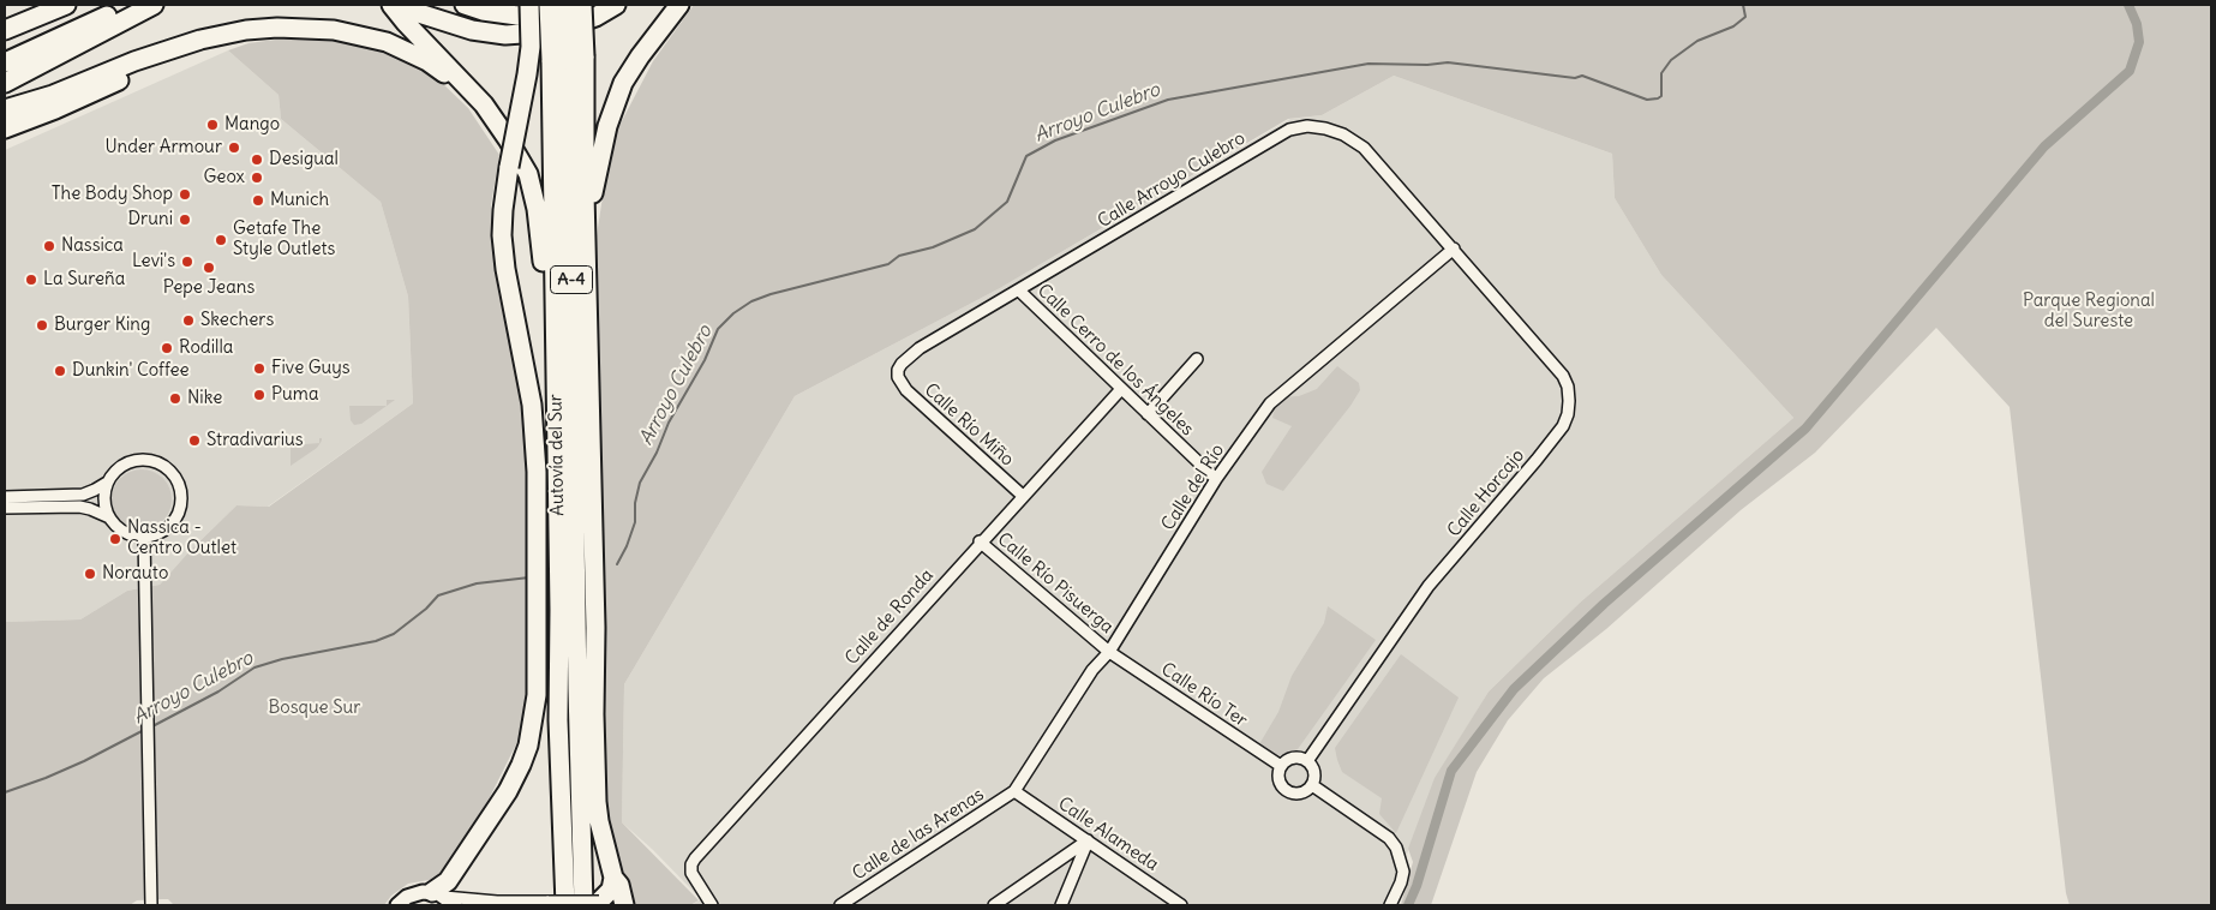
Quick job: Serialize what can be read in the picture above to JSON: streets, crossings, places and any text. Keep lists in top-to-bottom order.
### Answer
{
  "streets": {
    "highway": ["A-4", "Autovía del Sur"],
    "street": [
      "Calle Arroyo Culebro",
      "Calle Cerro de los Ángeles",
      "Calle Río Miño",
      "Calle del Río",
      "Calle Horcajo",
      "Calle Río Pisuerga",
      "Calle de Ronda",
      "Calle Río Ter",
      "Calle de las Arenas",
      "Calle Alameda"
    ]
  },
  "crossings": [
    ["Calle Arroyo Culebro", "Calle Cerro de los Ángeles"],
    ["Calle Arroyo Culebro", "Calle Río Miño"],
    ["Calle Arroyo Culebro", "Calle del Río"],
    ["Calle Arroyo Culebro", "Calle Horcajo"],
    ["Calle Cerro de los Ángeles", "Calle del Río"],
    ["Calle Cerro de los Ángeles", "Calle de Ronda"],
    ["Calle Río Miño", "Calle de Ronda"],
    ["Calle del Río", "Calle Horcajo"],
    ["Calle del Río", "Calle Río Pisuerga"],
    ["Calle del Río", "Calle Río Ter"],
    ["Calle del Río", "Calle de las Arenas"],
    ["Calle del Río", "Calle Alameda"],
    ["Calle Horcajo", "Calle Río Ter"],
    ["Calle Río Pisuerga", "Calle de Ronda"],
    ["Calle Río Pisuerga", "Calle Río Ter"],
    ["Calle de las Arenas", "Calle Alameda"]
  ],
  "water": ["Arroyo Culebro"],
  "parks": ["Parque Regional del Sureste", "Bosque Sur"],
  "places": [
    "Mango",
    "Under Armour",
    "Desigual",
    "Geox",
    "The Body Shop",
    "Munich",
    "Druni",
    "Getafe The Style Outlets",
    "Nassica",
    "Levi's",
    "Pepe Jeans",
    "La Sureña",
    "Skechers",
    "Burger King",
    "Rodilla",
    "Five Guys",
    "Dunkin' Coffee",
    "Puma",
    "Nike",
    "Stradivarius",
    "Nassica - Centro Outlet",
    "Norauto"
  ]
}
